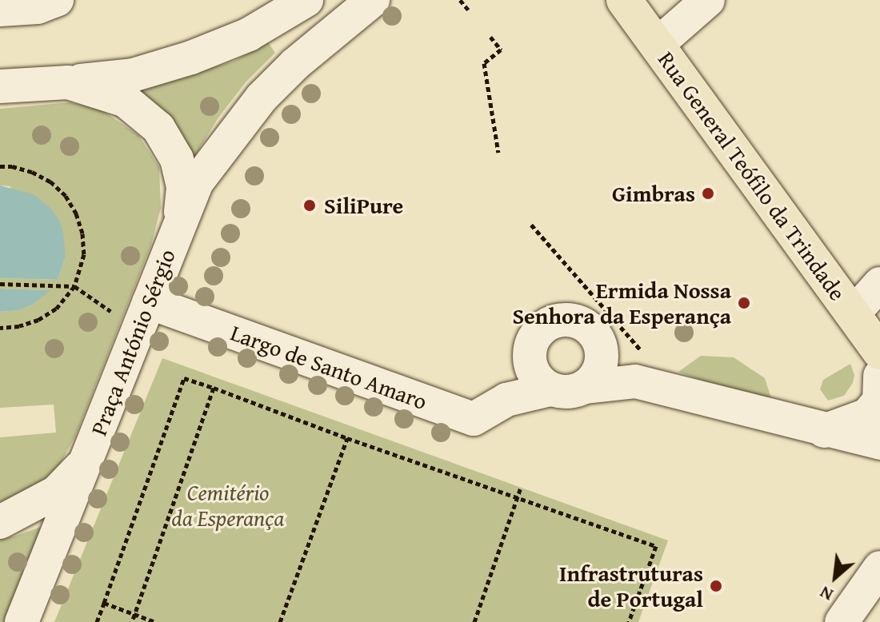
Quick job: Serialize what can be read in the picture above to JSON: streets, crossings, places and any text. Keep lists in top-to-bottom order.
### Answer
{
  "streets": {
    "main road": ["Rua General Teófilo da Trindade"],
    "street": ["Praça António Sérgio", "Largo de Santo Amaro"]
  },
  "crossings": [
    ["Praça António Sérgio", "Largo de Santo Amaro"]
  ],
  "parks": ["Cemitério da Esperança"],
  "places": [
    "Gimbras",
    "SiliPure",
    "Ermida Nossa Senhora da Esperança",
    "Infrastruturas de Portugal"
  ],
  "north": "bottom left"
}
